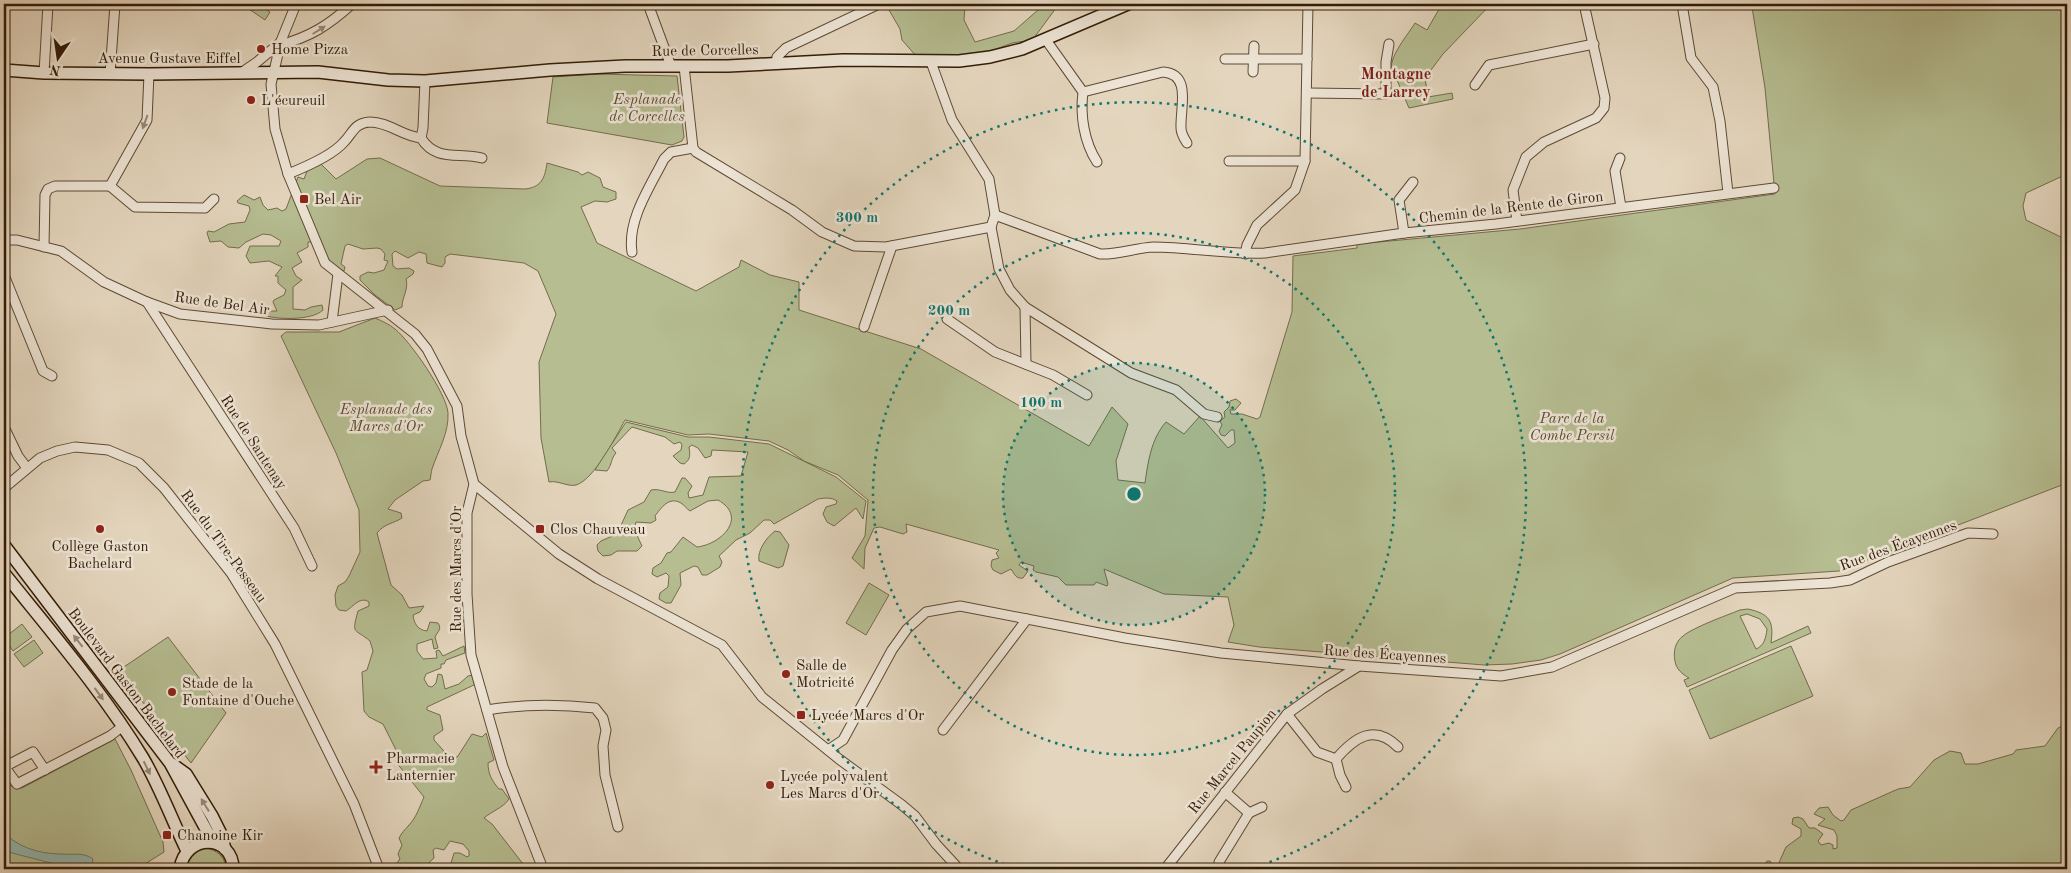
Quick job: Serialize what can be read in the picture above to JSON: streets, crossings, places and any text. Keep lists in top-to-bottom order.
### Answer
{
  "streets": {
    "main road": ["Rue de Corcelles", "Avenue Gustave Eiffel", "Boulevard Gaston Bachelard"],
    "street": [
      "Chemin de la Rente de Giron",
      "Rue de Bel Air",
      "Rue de Santenay",
      "Rue des Écayennes",
      "Rue du Tire-Pesseau",
      "Rue des Marcs d'Or",
      "Rue Marcel Paupion"
    ]
  },
  "crossings": [
    ["Rue de Corcelles", "Avenue Gustave Eiffel"],
    ["Rue de Corcelles", "Rue des Marcs d'Or"],
    ["Avenue Gustave Eiffel", "Rue des Marcs d'Or"],
    ["Rue de Bel Air", "Rue de Santenay"],
    ["Rue de Bel Air", "Rue des Marcs d'Or"],
    ["Rue des Écayennes", "Rue Marcel Paupion"]
  ],
  "districts": ["Montagne de Larrey"],
  "parks": ["Esplanade de Corcelles", "Esplanade des Marcs d'Or", "Parc de la Combe Persil"],
  "places": {
    "other": [
      "Home Pizza",
      "L'écureuil",
      "Collège Gaston Bachelard",
      "Salle de Motricité",
      "Stade de la Fontaine d'Ouche",
      "Lycée polyvalent Les Marcs d'Or"
    ],
    "transit": [
      "Bel Air",
      "Clos Chauveau",
      "Lycée Marcs d'Or",
      "Chanoine Kir"
    ],
    "health": ["Pharmacie Lanternier"]
  },
  "north": "bottom",
  "rings": ["300 m", "200 m", "100 m"]
}
